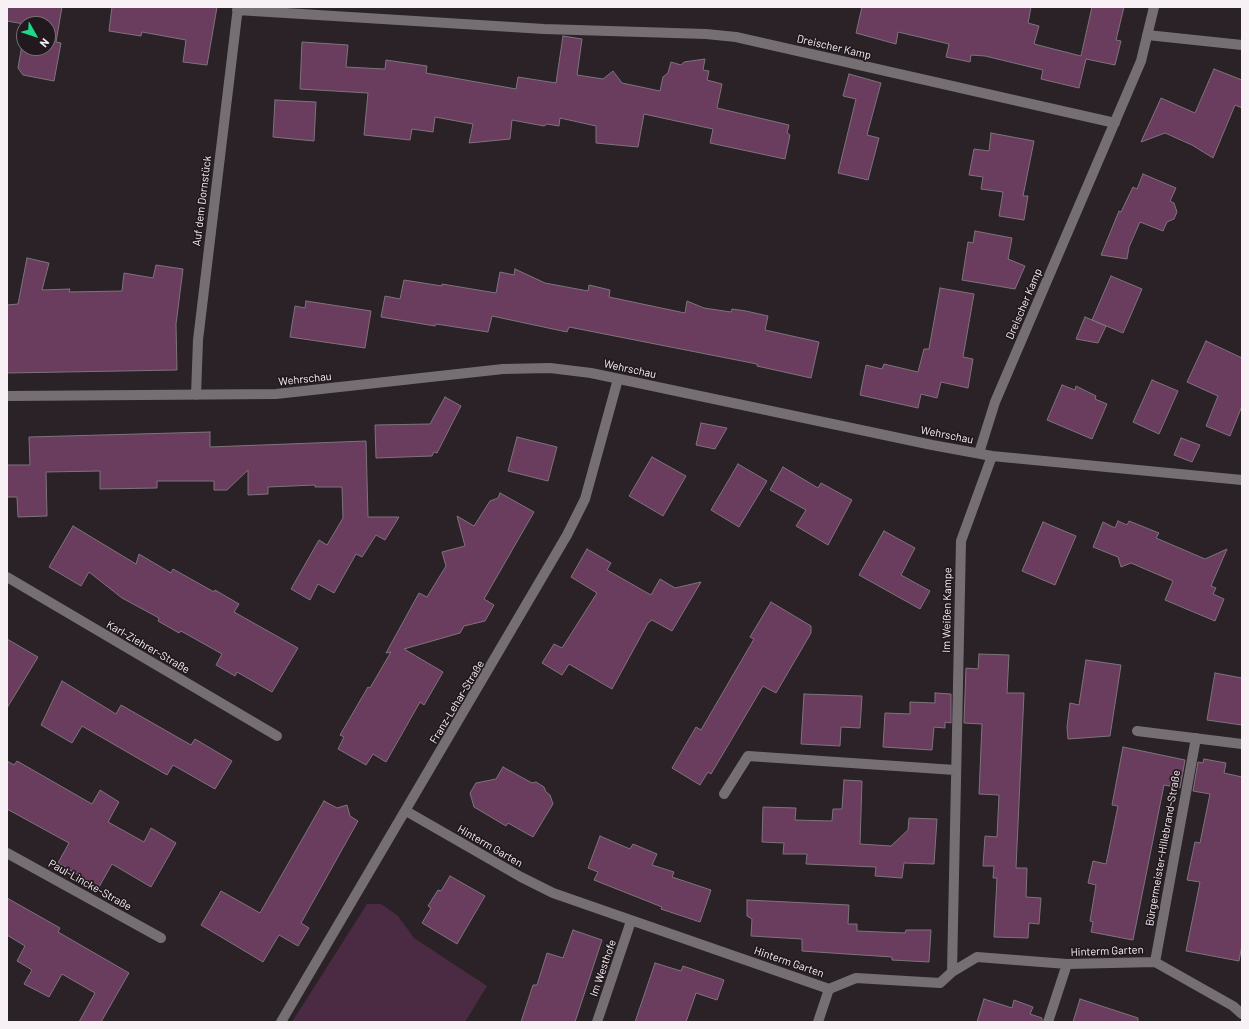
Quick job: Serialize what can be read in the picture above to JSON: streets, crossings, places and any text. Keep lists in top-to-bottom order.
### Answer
{
  "streets": {
    "street": [
      "Dreischer Kamp",
      "Auf dem Dornstück",
      "Wehrschau",
      "Im Weißen Kampe",
      "Karl-Ziehrer-Straße",
      "Franz-Lehar-Straße",
      "Hinterm Garten",
      "Bürgermeister-Hillebrand-Straße",
      "Paul-Lincke-Straße",
      "Im Westhofe"
    ]
  },
  "crossings": [
    ["Dreischer Kamp", "Auf dem Dornstück"],
    ["Dreischer Kamp", "Wehrschau"],
    ["Auf dem Dornstück", "Wehrschau"],
    ["Wehrschau", "Im Weißen Kampe"],
    ["Wehrschau", "Franz-Lehar-Straße"],
    ["Im Weißen Kampe", "Hinterm Garten"],
    ["Franz-Lehar-Straße", "Hinterm Garten"],
    ["Hinterm Garten", "Bürgermeister-Hillebrand-Straße"],
    ["Hinterm Garten", "Im Westhofe"]
  ],
  "north": "bottom right"
}
